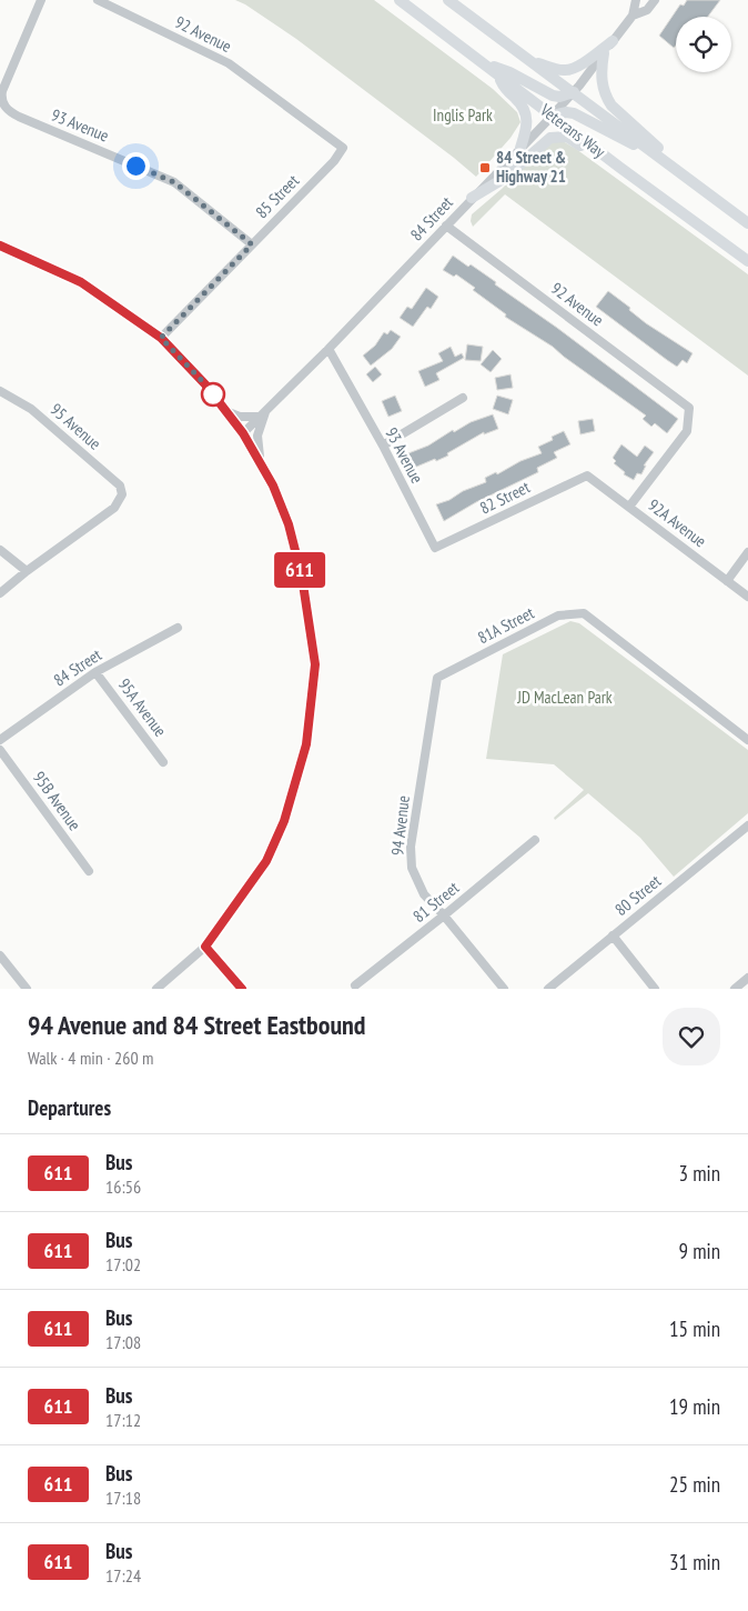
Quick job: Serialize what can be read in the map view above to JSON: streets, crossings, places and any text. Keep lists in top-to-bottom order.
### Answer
{
  "streets": {
    "main road": ["Veterans Way"],
    "street": [
      "92 Avenue",
      "93 Avenue",
      "85 Street",
      "84 Street",
      "95 Avenue",
      "82 Street",
      "92A Avenue",
      "81A Street",
      "95A Avenue",
      "95B Avenue",
      "94 Avenue",
      "80 Street",
      "81 Street"
    ]
  },
  "crossings": [
    ["92 Avenue", "85 Street"],
    ["92 Avenue", "84 Street"],
    ["92 Avenue", "92A Avenue"],
    ["93 Avenue", "85 Street"],
    ["93 Avenue", "84 Street"],
    ["93 Avenue", "82 Street"],
    ["Veterans Way", "84 Street"],
    ["84 Street", "95A Avenue"],
    ["82 Street", "92A Avenue"],
    ["81A Street", "94 Avenue"],
    ["94 Avenue", "81 Street"]
  ],
  "parks": ["Inglis Park", "JD MacLean Park"],
  "places": {
    "transit": ["84 Street & Highway 21"]
  },
  "lines": ["bus line 611"],
  "page": {
    "on_map": "611",
    "heading": [
      ["94 Avenue and 84 Street Eastbound", "Walk · 4 min · 260 m"],
      "Departures"
    ],
    "list": [
      {
        "mark": "611",
        "name": "Bus",
        "note": "16:56",
        "value": "3 min"
      },
      {
        "mark": "611",
        "name": "Bus",
        "note": "17:02",
        "value": "9 min"
      },
      {
        "mark": "611",
        "name": "Bus",
        "note": "17:08",
        "value": "15 min"
      },
      {
        "mark": "611",
        "name": "Bus",
        "note": "17:12",
        "value": "19 min"
      },
      {
        "mark": "611",
        "name": "Bus",
        "note": "17:18",
        "value": "25 min"
      },
      {
        "mark": "611",
        "name": "Bus",
        "note": "17:24",
        "value": "31 min"
      }
    ]
  }
}
